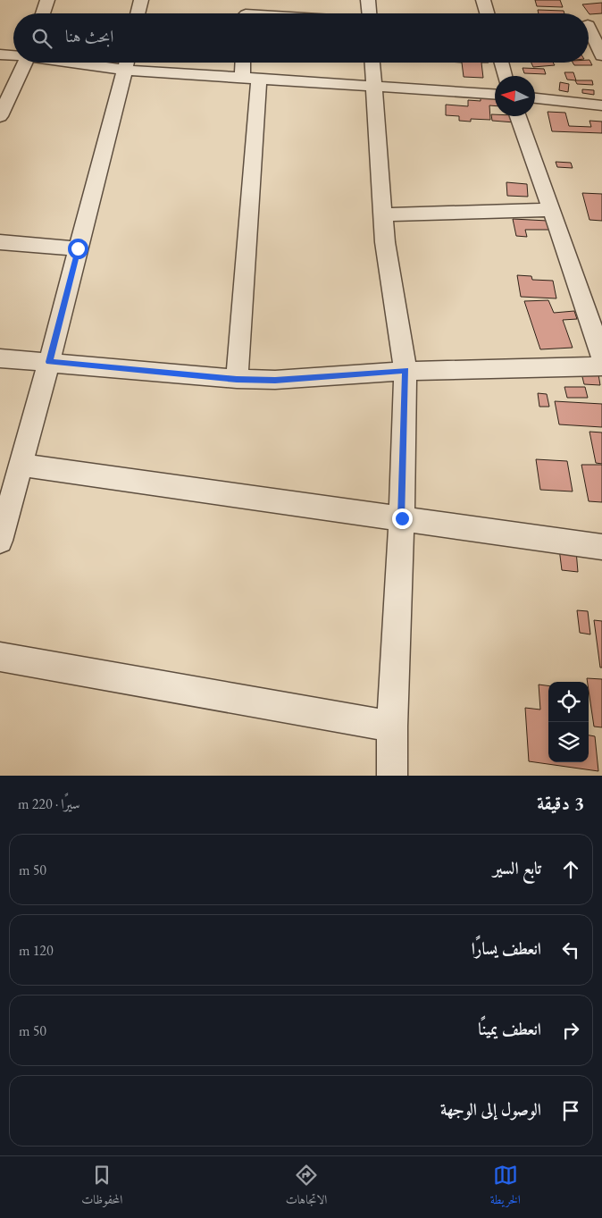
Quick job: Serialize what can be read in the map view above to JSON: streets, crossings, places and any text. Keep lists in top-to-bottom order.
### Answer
{
  "north": "left",
  "page": {
    "search": "ابحث هنا",
    "heading": ["3 دقيقة", "سيرًا · 220 m"],
    "list": [
      ["تابع السير", "50 m"],
      ["انعطف يسارًا", "120 m"],
      ["انعطف يمينًا", "50 m"],
      "الوصول إلى الوجهة"
    ],
    "nav": ["الخريطة", "الاتجاهات", "المحفوظات"]
  }
}
